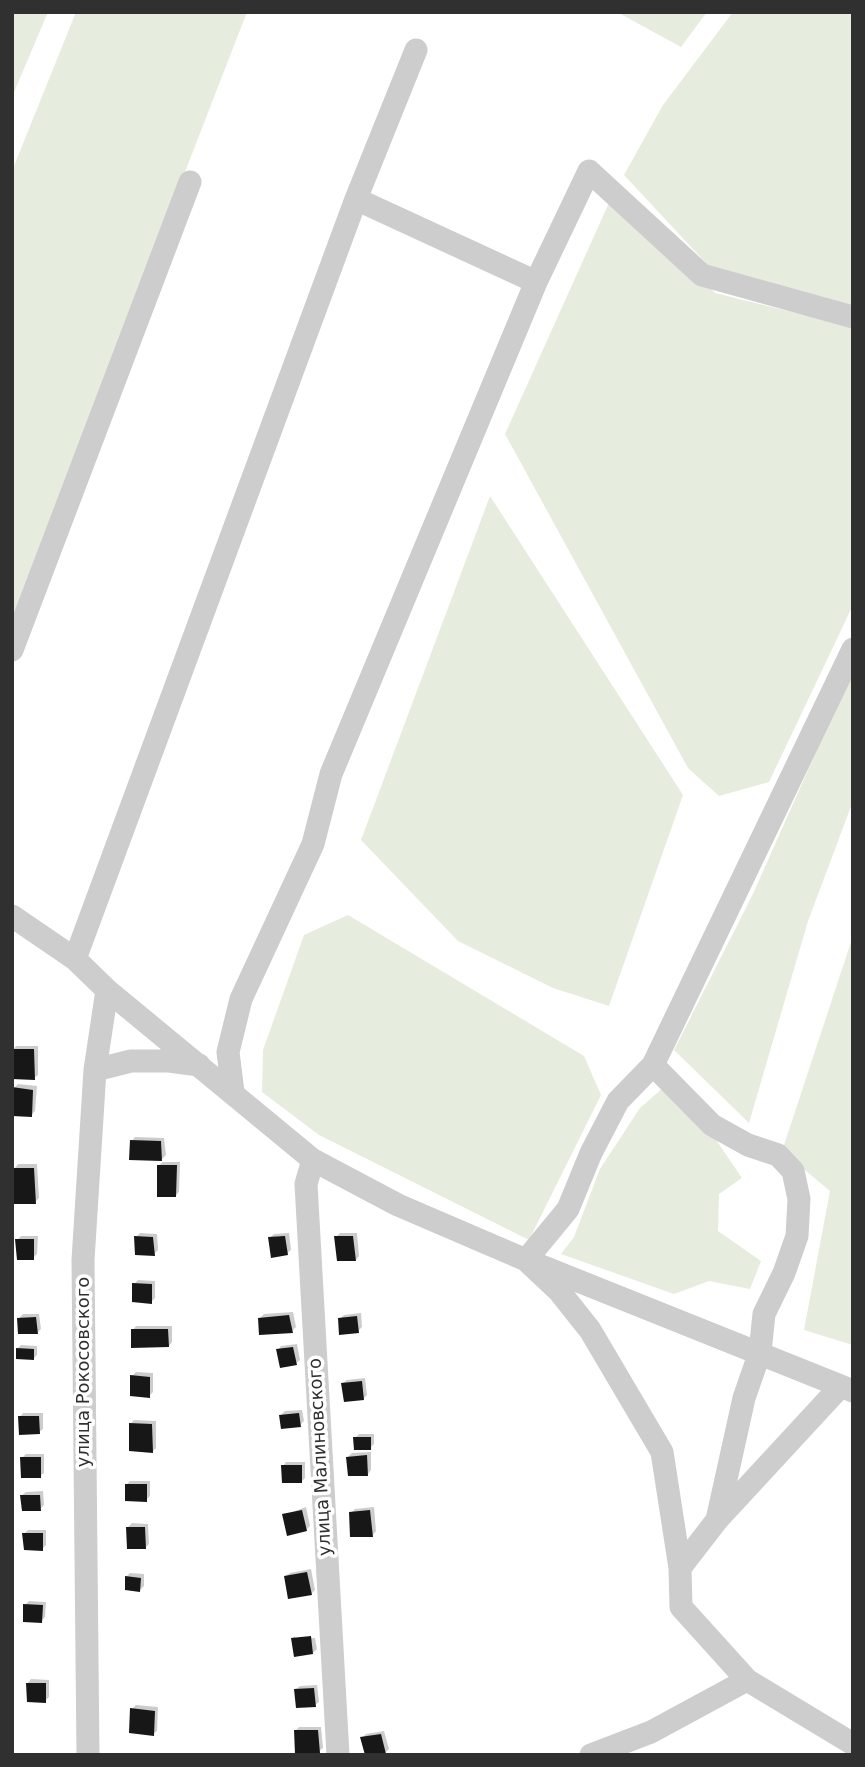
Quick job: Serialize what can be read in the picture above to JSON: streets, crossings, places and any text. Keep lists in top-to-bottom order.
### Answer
{
  "streets": {
    "street": ["улица Рокосовского", "улица Малиновского"]
  }
}
